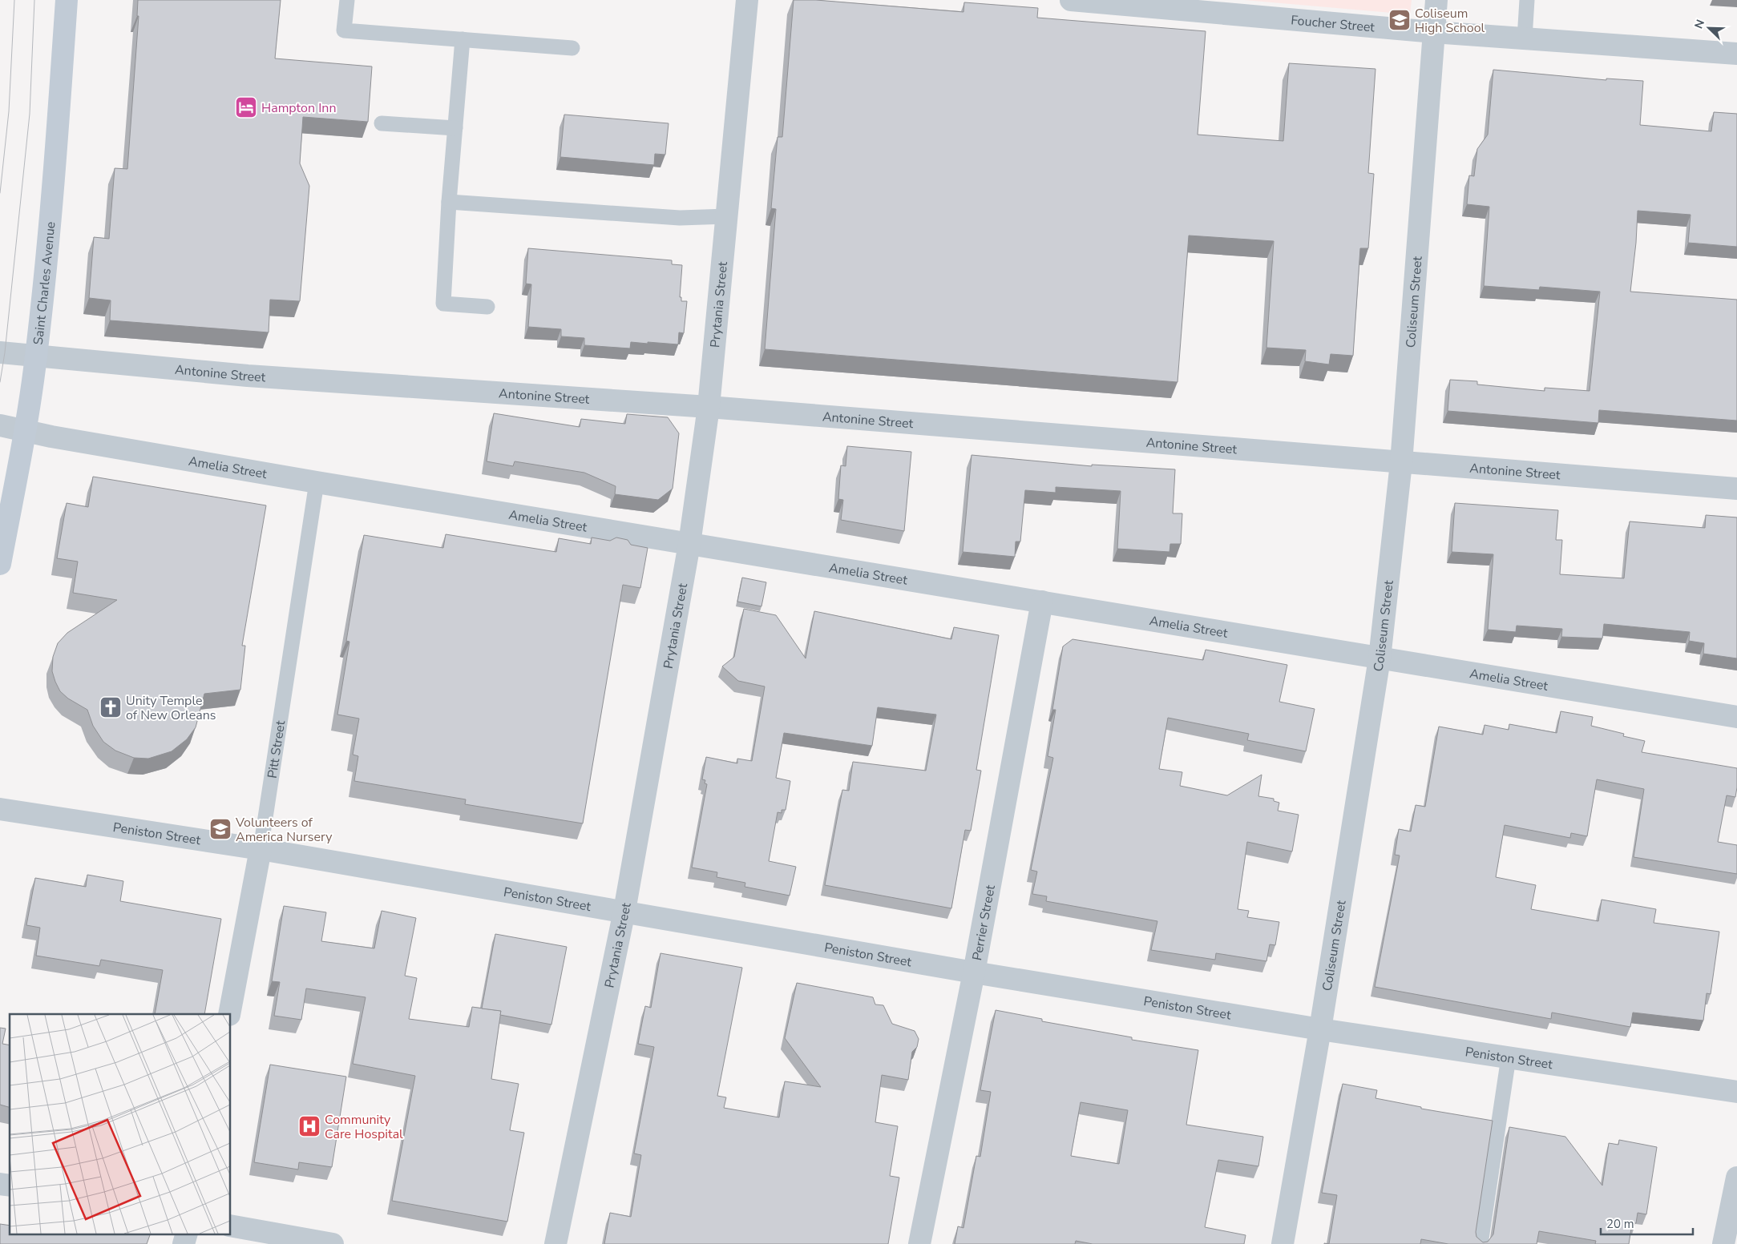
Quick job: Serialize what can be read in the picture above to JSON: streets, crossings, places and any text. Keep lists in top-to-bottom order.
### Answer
{
  "streets": {
    "main road": ["Saint Charles Avenue"],
    "street": [
      "Foucher Street",
      "Coliseum Street",
      "Prytania Street",
      "Antonine Street",
      "Amelia Street",
      "Pitt Street",
      "Peniston Street",
      "Perrier Street"
    ]
  },
  "crossings": [
    ["Foucher Street", "Coliseum Street"],
    ["Saint Charles Avenue", "Antonine Street"],
    ["Saint Charles Avenue", "Amelia Street"],
    ["Coliseum Street", "Antonine Street"],
    ["Coliseum Street", "Amelia Street"],
    ["Coliseum Street", "Peniston Street"],
    ["Prytania Street", "Antonine Street"],
    ["Prytania Street", "Amelia Street"],
    ["Prytania Street", "Peniston Street"],
    ["Amelia Street", "Pitt Street"],
    ["Amelia Street", "Perrier Street"],
    ["Pitt Street", "Peniston Street"],
    ["Peniston Street", "Perrier Street"]
  ],
  "places": {
    "school or university": ["Coliseum High School", "Volunteers of America Nursery"],
    "hotel": ["Hampton Inn"],
    "church": ["Unity Temple of New Orleans"],
    "hospital": ["Community Care Hospital"]
  },
  "scale_bar": "20 m",
  "north": "top left"
}
